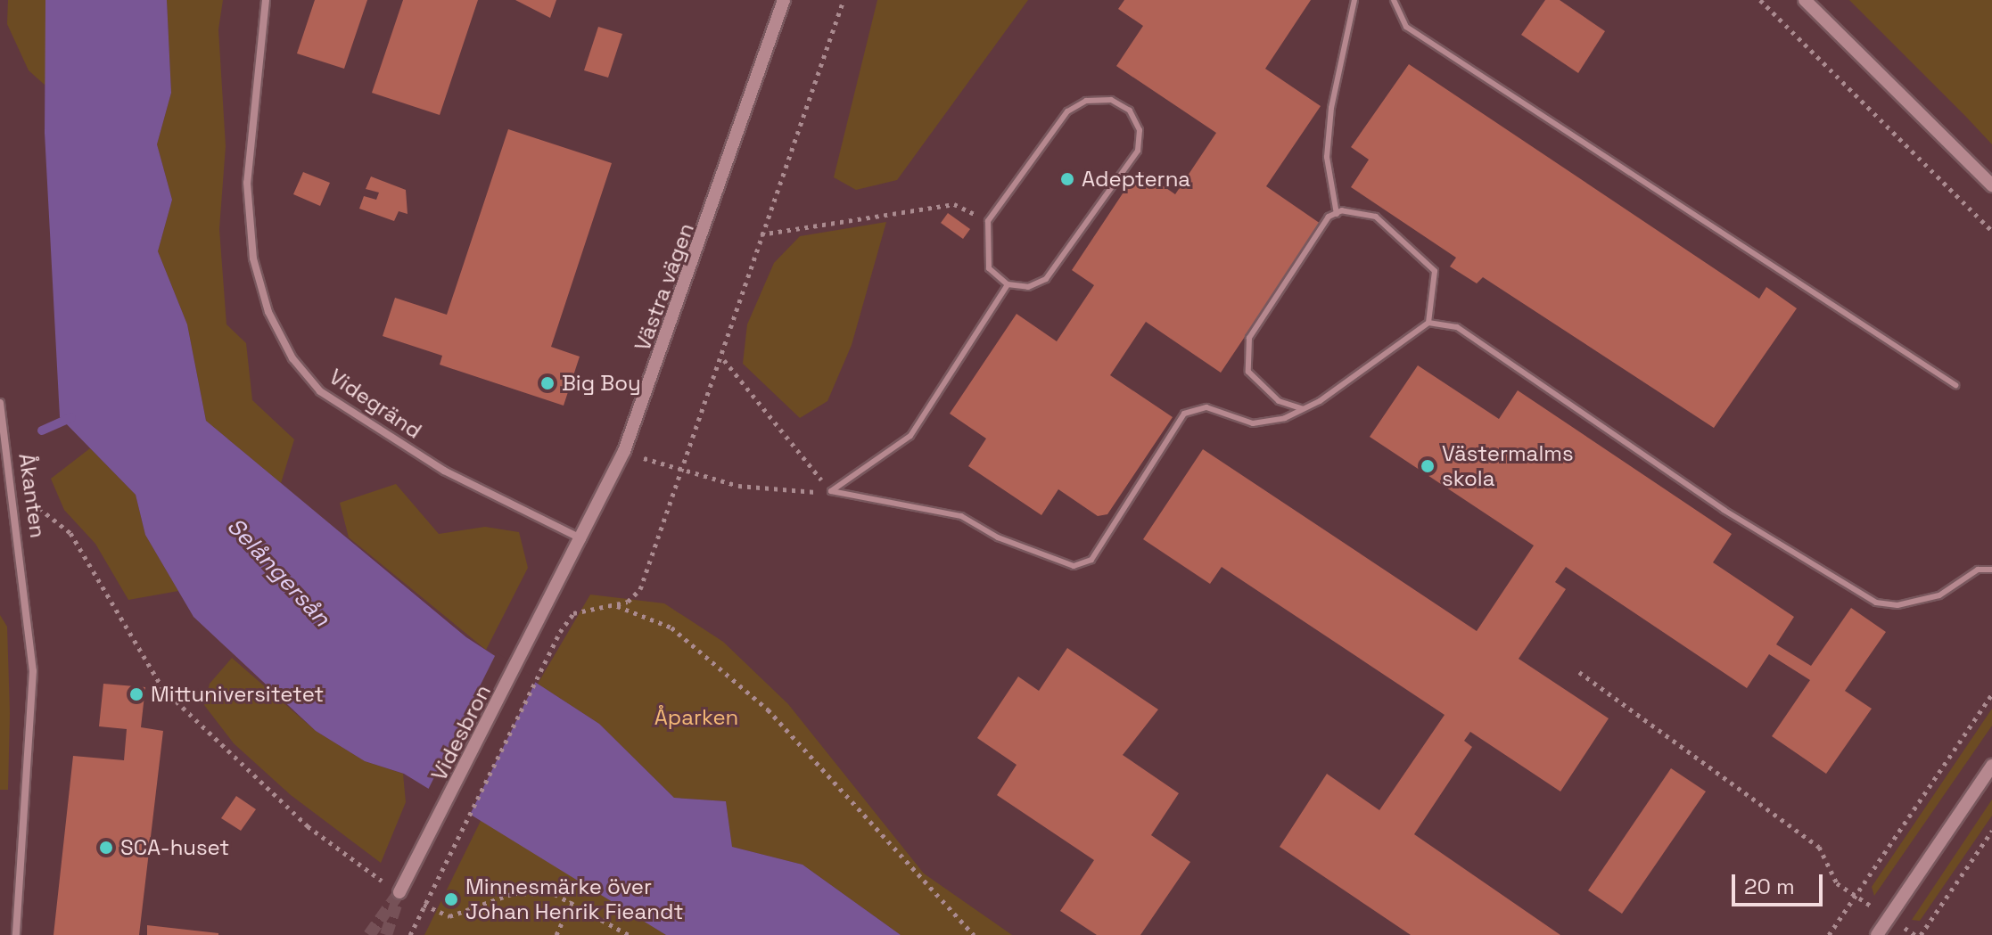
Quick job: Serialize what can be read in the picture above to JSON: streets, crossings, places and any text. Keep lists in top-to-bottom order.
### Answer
{
  "streets": {
    "street": [
      "Västra vägen",
      "Videgränd",
      "Åkanten",
      "Videsbron"
    ]
  },
  "crossings": [
    ["Västra vägen", "Videgränd"],
    ["Västra vägen", "Videsbron"]
  ],
  "water": ["Selångersån"],
  "parks": ["Åparken"],
  "places": [
    "Adepterna",
    "Big Boy",
    "Västermalms skola",
    "Mittuniversitetet",
    "SCA-huset",
    "Minnesmärke över Johan Henrik Fieandt"
  ],
  "scale_bar": "20 m"
}
